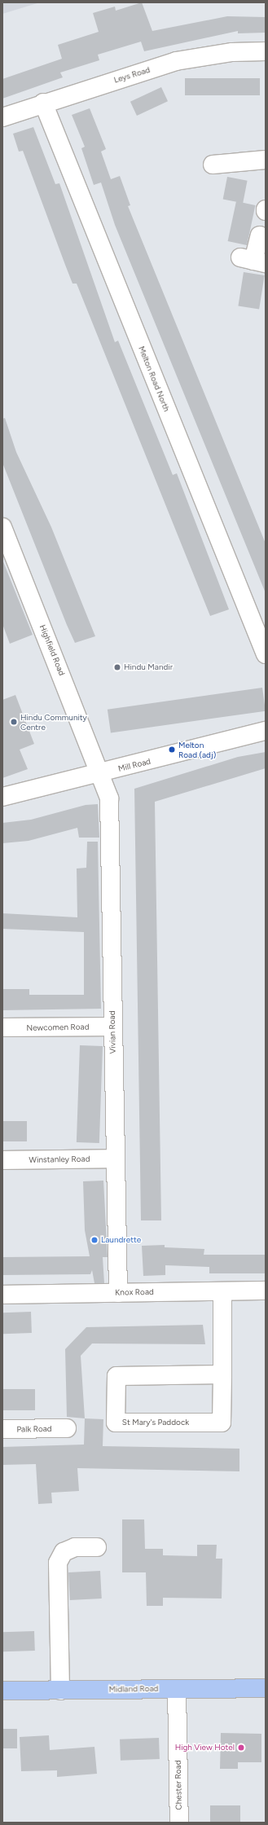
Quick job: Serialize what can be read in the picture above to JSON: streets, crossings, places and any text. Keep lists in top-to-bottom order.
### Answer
{
  "streets": {
    "main road": ["Midland Road"],
    "street": [
      "Leys Road",
      "Melton Road North",
      "Highfield Road",
      "Mill Road",
      "Newcomen Road",
      "Vivian Road",
      "Winstanley Road",
      "Knox Road",
      "St Mary's Paddock",
      "Palk Road",
      "Chester Road"
    ]
  },
  "crossings": [
    ["Leys Road", "Melton Road North"],
    ["Highfield Road", "Mill Road"],
    ["Highfield Road", "Vivian Road"],
    ["Mill Road", "Vivian Road"],
    ["Newcomen Road", "Vivian Road"],
    ["Vivian Road", "Winstanley Road"],
    ["Vivian Road", "Knox Road"],
    ["Knox Road", "St Mary's Paddock"],
    ["Midland Road", "Chester Road"]
  ],
  "places": [
    "Hindu Mandir",
    "Hindu Community Centre",
    "Melton Road (adj)",
    "Laundrette",
    "High View Hotel"
  ]
}
